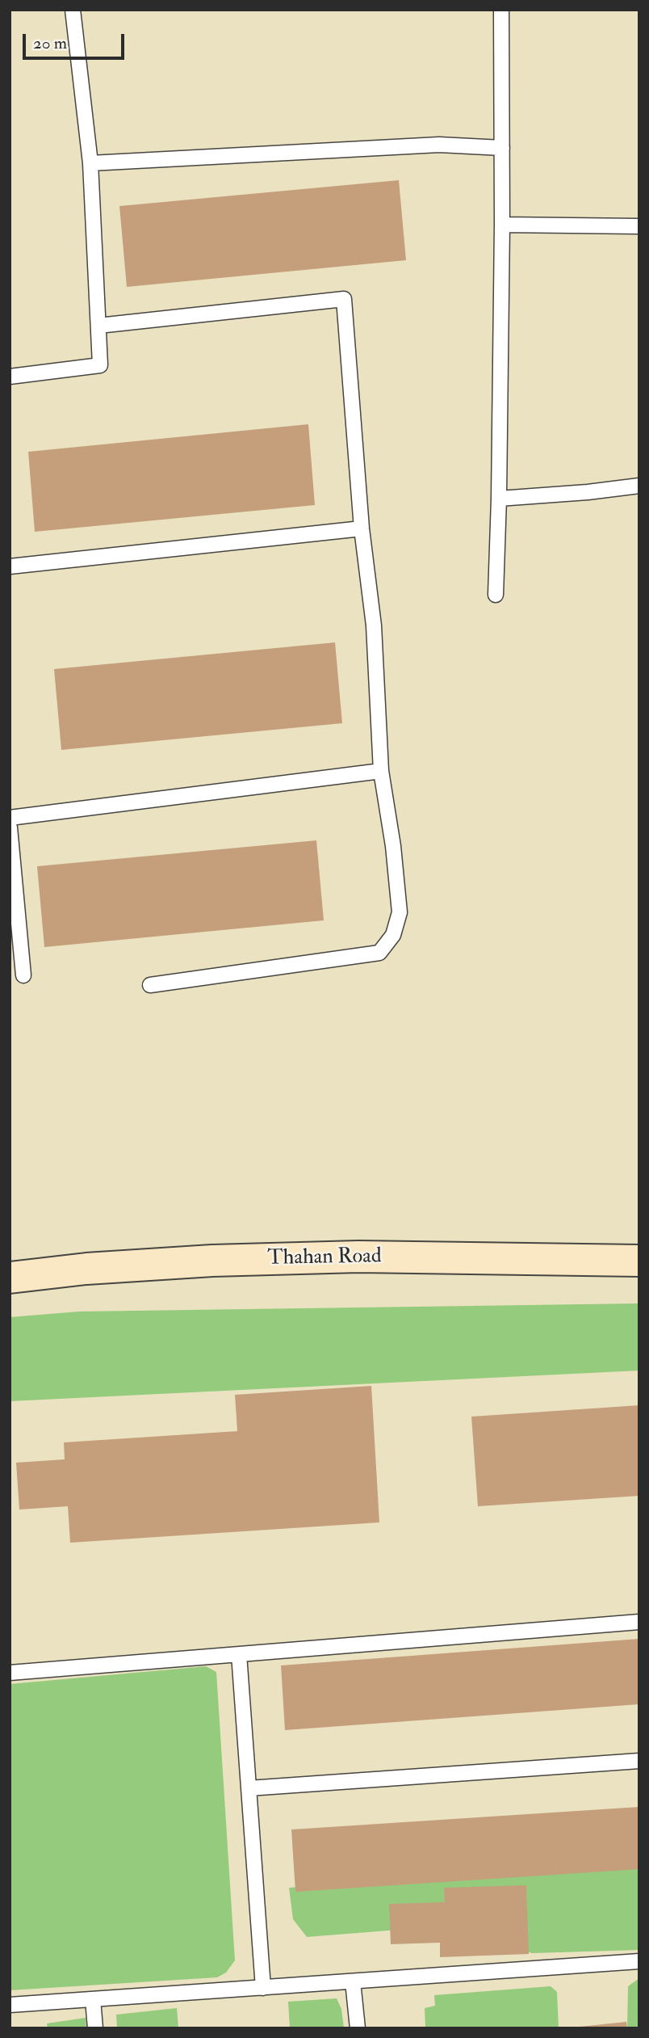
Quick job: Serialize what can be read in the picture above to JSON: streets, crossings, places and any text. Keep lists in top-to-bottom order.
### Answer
{
  "streets": {
    "main road": ["Thahan Road"]
  },
  "scale_bar": "20 m"
}
